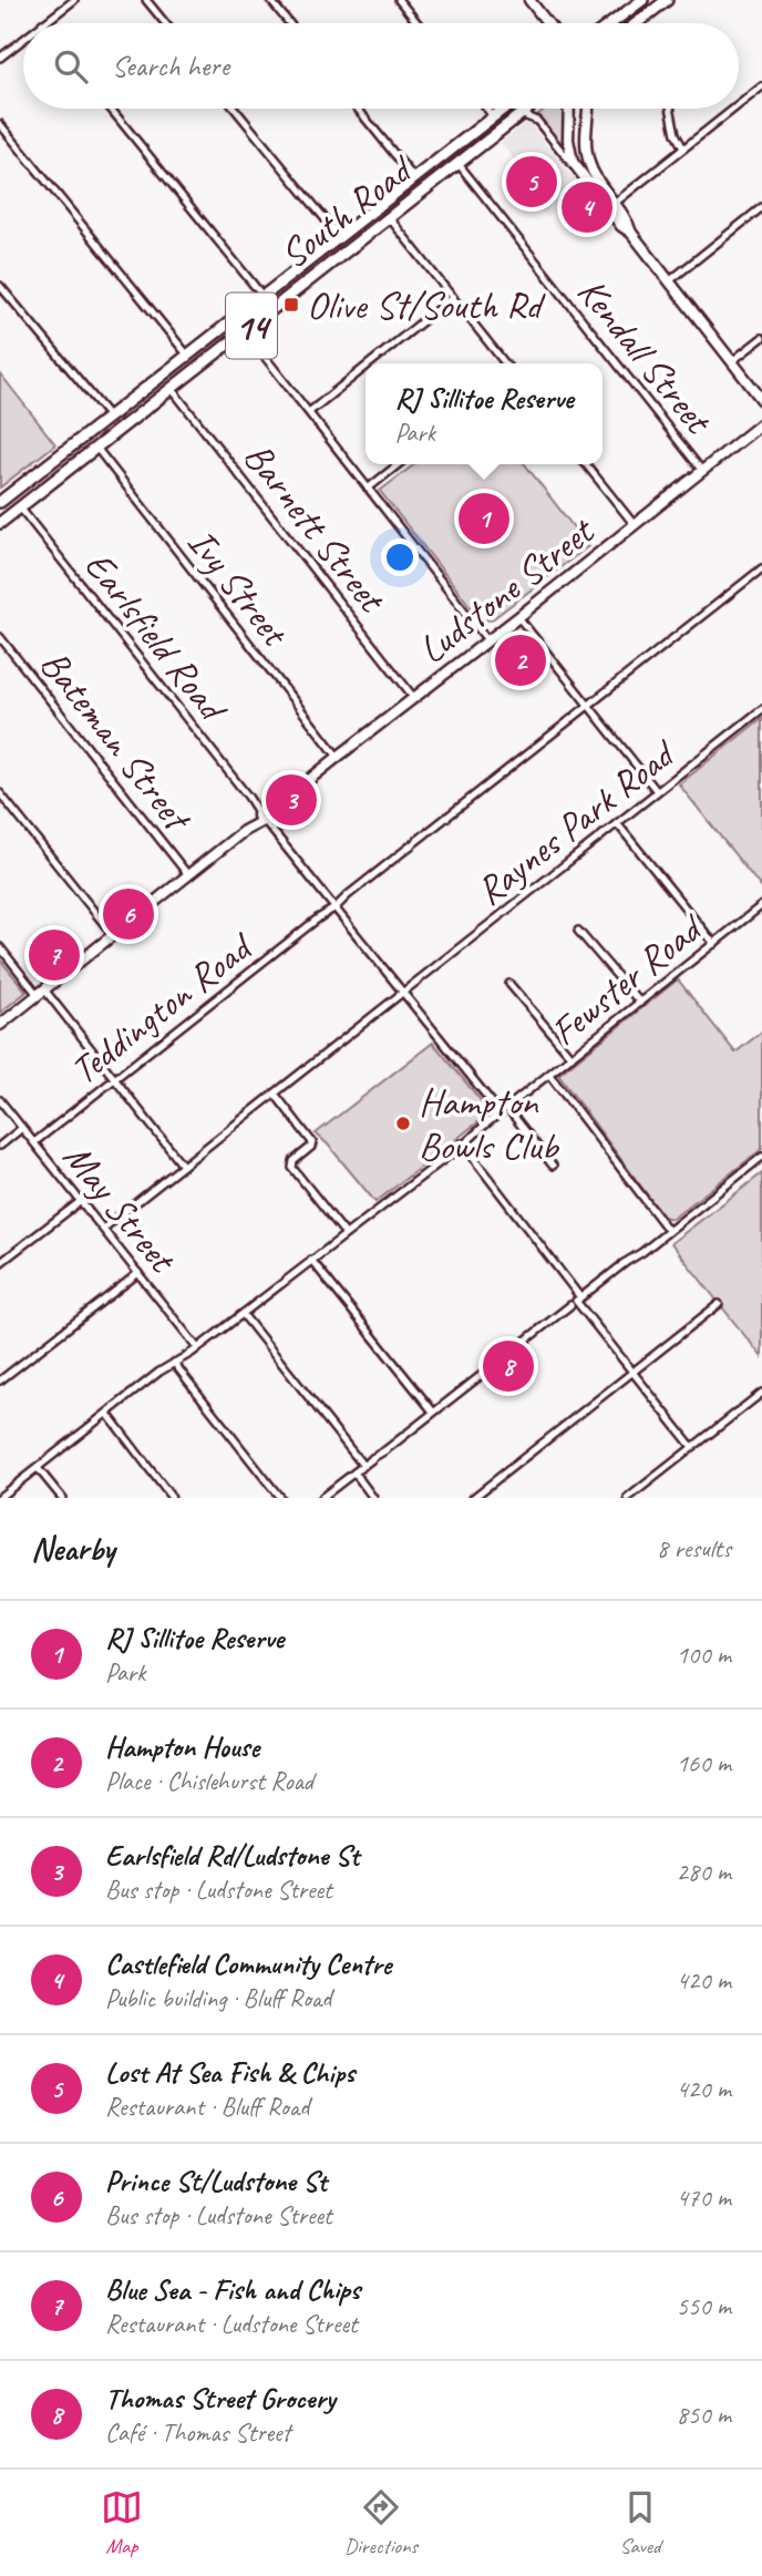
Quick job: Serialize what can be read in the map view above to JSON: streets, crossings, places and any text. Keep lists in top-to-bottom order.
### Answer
{
  "streets": {
    "main road": ["South Road", "14"],
    "street": [
      "Kendall Street",
      "Barnett Street",
      "Ivy Street",
      "Ludstone Street",
      "Earlsfield Road",
      "Bateman Street",
      "Raynes Park Road",
      "Fewster Road",
      "Teddington Road",
      "May Street"
    ]
  },
  "crossings": [
    ["South Road", "Kendall Street"],
    ["South Road", "Barnett Street"],
    ["South Road", "Ivy Street"],
    ["South Road", "Earlsfield Road"],
    ["Kendall Street", "Ludstone Street"],
    ["Barnett Street", "Ludstone Street"],
    ["Ivy Street", "Ludstone Street"],
    ["Ludstone Street", "Earlsfield Road"],
    ["Ludstone Street", "Bateman Street"],
    ["Earlsfield Road", "Raynes Park Road"],
    ["Earlsfield Road", "Fewster Road"],
    ["Earlsfield Road", "Teddington Road"],
    ["Raynes Park Road", "May Street"],
    ["Fewster Road", "May Street"],
    ["Teddington Road", "May Street"]
  ],
  "places": {
    "transit": ["Olive St/South Rd"],
    "other": ["Hampton Bowls Club"]
  },
  "page": {
    "search": "Search here",
    "pins": [
      "5",
      "4",
      "1",
      "2",
      "3",
      "6",
      "7",
      "8"
    ],
    "popup": ["RJ Sillitoe Reserve", "Park"],
    "heading": ["Nearby", "8 results"],
    "list": [
      {
        "mark": "1",
        "name": "RJ Sillitoe Reserve",
        "note": "Park",
        "value": "100 m"
      },
      {
        "mark": "2",
        "name": "Hampton House",
        "note": "Place · Chislehurst Road",
        "value": "160 m"
      },
      {
        "mark": "3",
        "name": "Earlsfield Rd/Ludstone St",
        "note": "Bus stop · Ludstone Street",
        "value": "280 m"
      },
      {
        "mark": "4",
        "name": "Castlefield Community Centre",
        "note": "Public building · Bluff Road",
        "value": "420 m"
      },
      {
        "mark": "5",
        "name": "Lost At Sea Fish & Chips",
        "note": "Restaurant · Bluff Road",
        "value": "420 m"
      },
      {
        "mark": "6",
        "name": "Prince St/Ludstone St",
        "note": "Bus stop · Ludstone Street",
        "value": "470 m"
      },
      {
        "mark": "7",
        "name": "Blue Sea - Fish and Chips",
        "note": "Restaurant · Ludstone Street",
        "value": "550 m"
      },
      {
        "mark": "8",
        "name": "Thomas Street Grocery",
        "note": "Café · Thomas Street",
        "value": "850 m"
      }
    ],
    "nav": ["Map", "Directions", "Saved"]
  }
}
